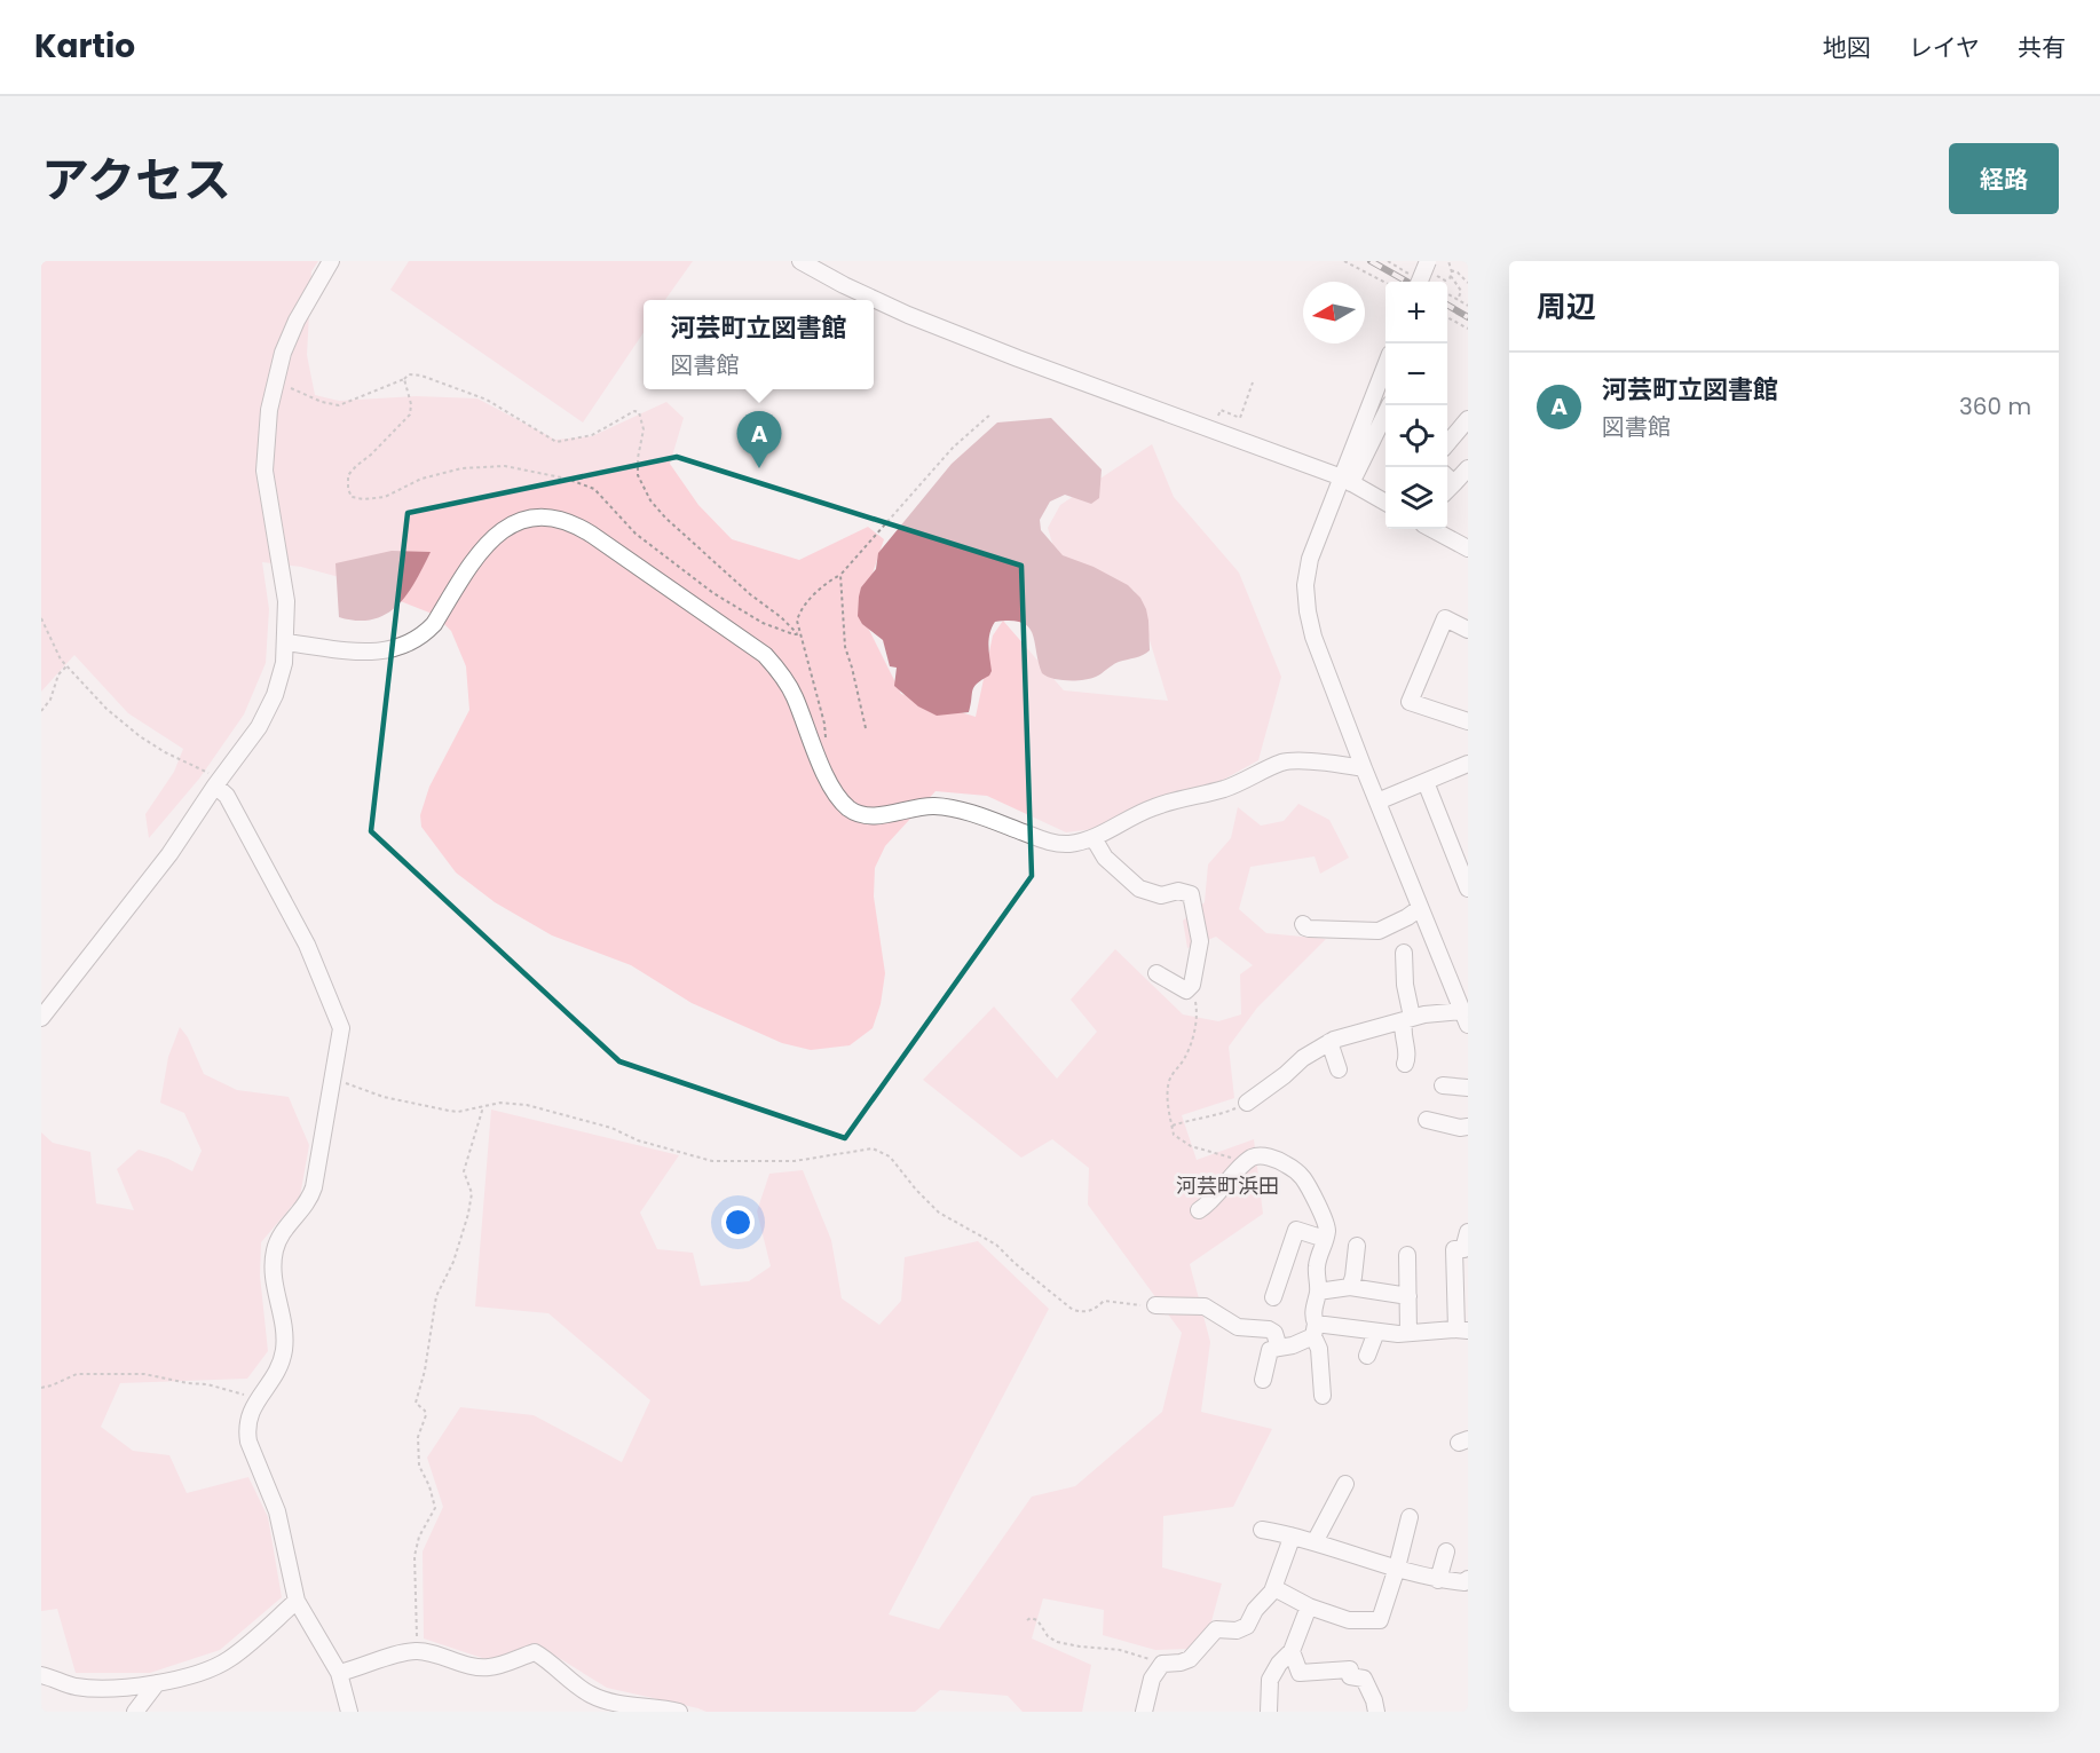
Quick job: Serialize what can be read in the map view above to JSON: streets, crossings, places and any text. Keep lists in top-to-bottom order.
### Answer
{
  "districts": ["河芸町浜田"],
  "north": "left",
  "page": {
    "header": "Kartio",
    "nav": ["地図", "レイヤ", "共有"],
    "title": "アクセス",
    "buttons": "経路",
    "heading": "周辺",
    "map_buttons": ["+", "−"],
    "popup": ["河芸町立図書館", "図書館"],
    "list": [
      {
        "mark": "A",
        "name": "河芸町立図書館",
        "note": "図書館",
        "value": "360 m"
      }
    ],
    "pins": "A"
  }
}
